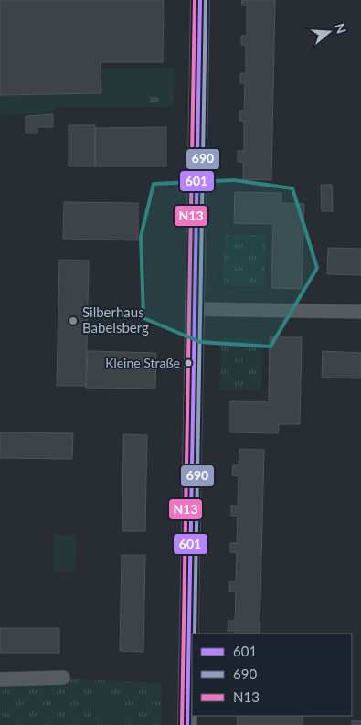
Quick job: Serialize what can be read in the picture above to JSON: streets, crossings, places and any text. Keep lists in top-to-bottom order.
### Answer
{
  "places": ["Silberhaus Babelsberg", "Kleine Straße"],
  "lines": ["transit line 601", "transit line 690", "transit line N13"],
  "legend": ["601", "690", "N13"],
  "north": "right"
}
